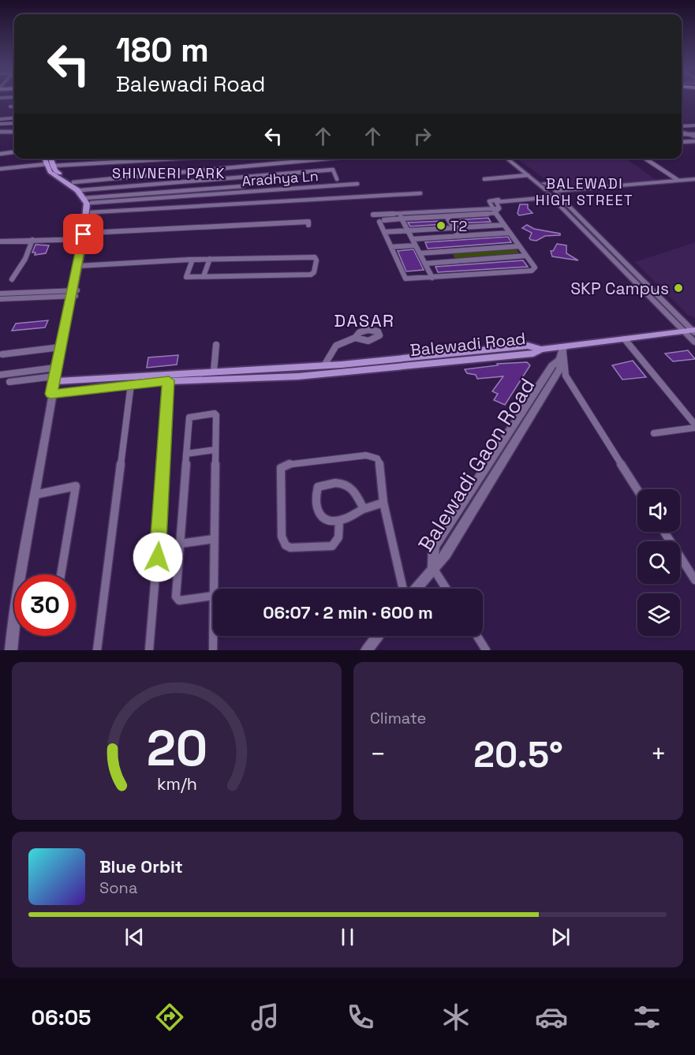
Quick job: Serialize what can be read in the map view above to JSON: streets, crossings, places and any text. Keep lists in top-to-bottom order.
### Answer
{
  "streets": {
    "main road": ["Balewadi Road"],
    "street": ["Aradhya Ln", "Balewadi Gaon Road"]
  },
  "districts": ["SHIVNERI PARK", "BALEWADI HIGH STREET", "DASAR"],
  "places": ["T2", "SKP Campus"],
  "page": {
    "turn": ["180 m", "Balewadi Road"],
    "limit": "30",
    "trip": "06:07 · 2 min · 600 m",
    "tile": "Climate",
    "heat": ["−", "20.5°", "+"],
    "song": ["Blue Orbit", "Sona"],
    "tabs": "06:05",
    "gauge": ["20", "km/h"]
  }
}
